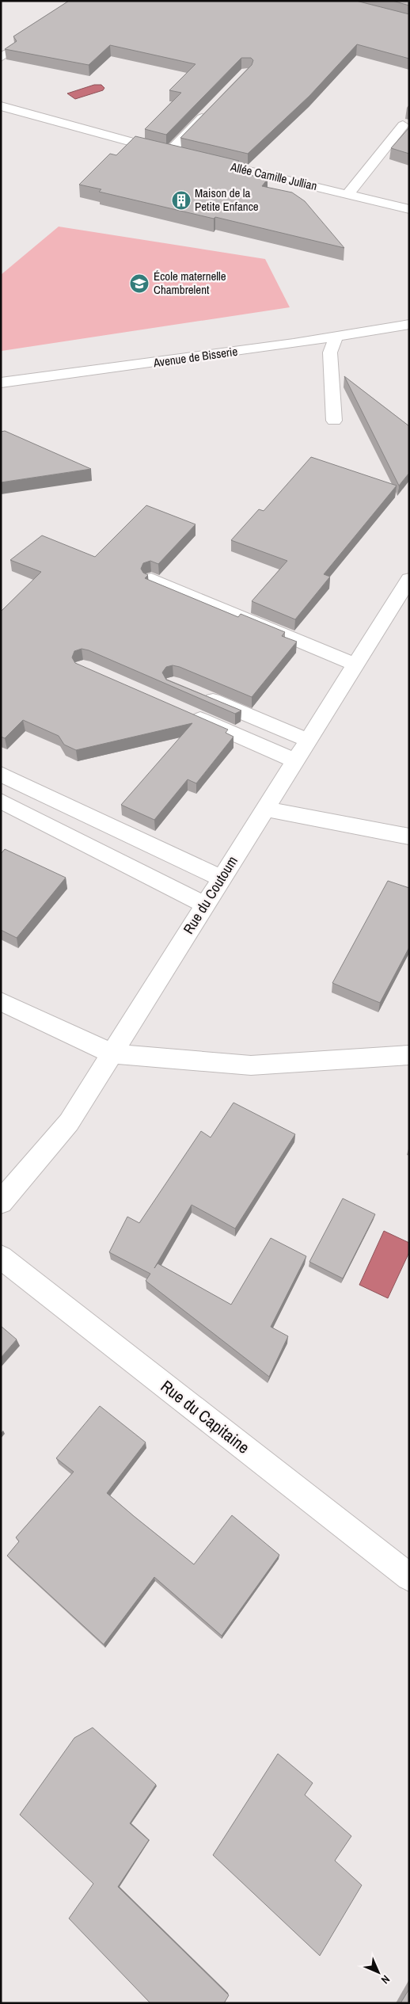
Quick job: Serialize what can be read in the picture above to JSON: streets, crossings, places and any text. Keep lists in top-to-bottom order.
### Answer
{
  "streets": {
    "street": [
      "Allée Camille Jullian",
      "Avenue de Bisserie",
      "Rue du Coutoum",
      "Rue du Capitaine"
    ]
  },
  "places": {
    "building": ["Maison de la Petite Enfance"],
    "school or university": ["École maternelle Chambrelent"]
  },
  "north": "bottom right"
}
